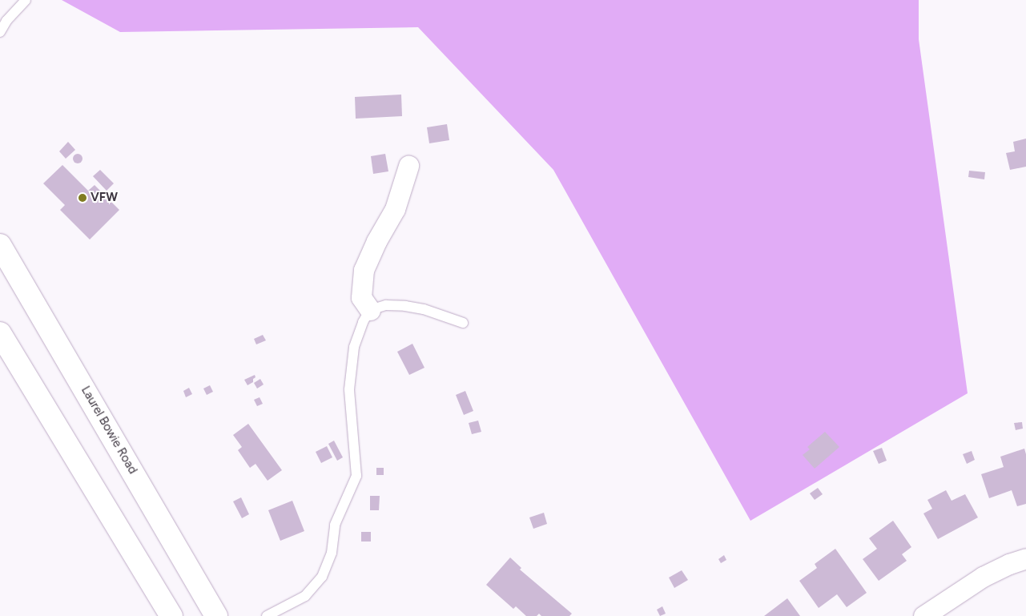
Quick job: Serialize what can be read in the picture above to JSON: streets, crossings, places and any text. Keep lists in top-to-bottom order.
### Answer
{
  "streets": {
    "main road": ["Laurel Bowie Road"]
  },
  "places": ["VFW"]
}
